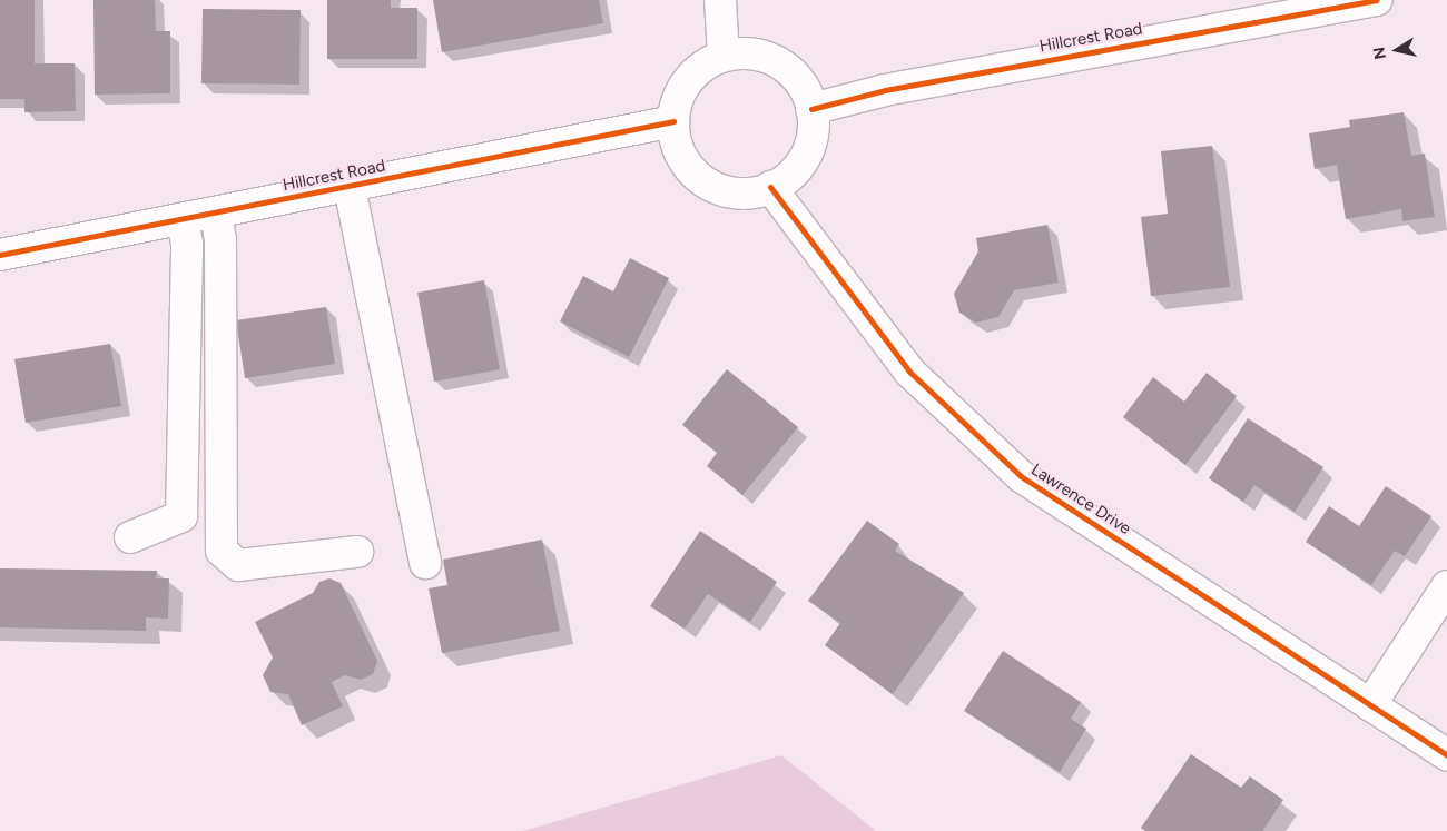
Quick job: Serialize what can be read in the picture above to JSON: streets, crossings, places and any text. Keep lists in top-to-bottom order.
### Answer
{
  "streets": {
    "street": ["Hillcrest Road", "Lawrence Drive"]
  },
  "crossings": [
    ["Hillcrest Road", "Lawrence Drive"]
  ],
  "north": "left"
}
